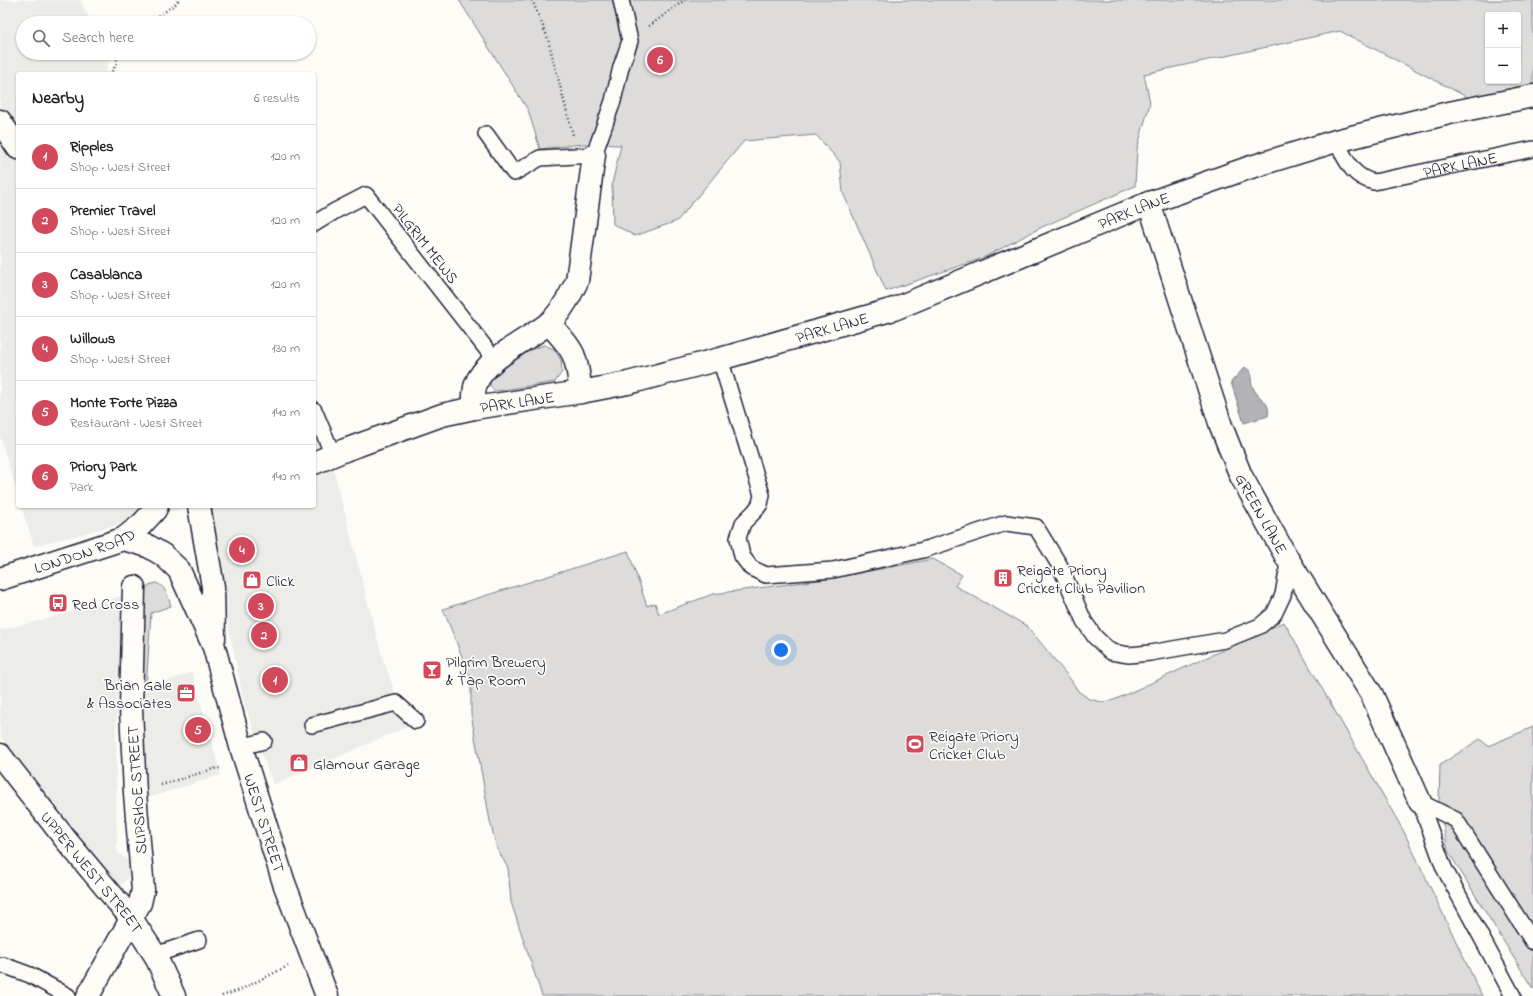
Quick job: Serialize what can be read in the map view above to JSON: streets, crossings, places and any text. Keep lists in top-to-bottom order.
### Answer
{
  "streets": {
    "street": [
      "PARK LANE",
      "GREEN LANE",
      "LONDON ROAD",
      "SLIPSHOE STREET",
      "WEST STREET",
      "UPPER WEST STREET"
    ],
    "lane": ["PILGRIM MEWS"]
  },
  "crossings": [
    ["PARK LANE", "GREEN LANE"],
    ["LONDON ROAD", "WEST STREET"],
    ["SLIPSHOE STREET", "UPPER WEST STREET"]
  ],
  "places": {
    "building": ["Reigate Priory Cricket Club Pavilion"],
    "shop": ["Click", "Glamour Garage"],
    "bus stop": ["Red Cross"],
    "bar": ["Pilgrim Brewery & Tap Room"],
    "office": ["Brian Gale & Associates"],
    "sports": ["Reigate Priory Cricket Club"]
  },
  "page": {
    "map_buttons": ["+", "−"],
    "search": "Search here",
    "pins": [
      "6",
      "4",
      "3",
      "2",
      "1",
      "5"
    ],
    "heading": ["Nearby", "6 results"],
    "list": [
      {
        "mark": "1",
        "name": "Ripples",
        "note": "Shop · West Street",
        "value": "120 m"
      },
      {
        "mark": "2",
        "name": "Premier Travel",
        "note": "Shop · West Street",
        "value": "120 m"
      },
      {
        "mark": "3",
        "name": "Casablanca",
        "note": "Shop · West Street",
        "value": "120 m"
      },
      {
        "mark": "4",
        "name": "Willows",
        "note": "Shop · West Street",
        "value": "130 m"
      },
      {
        "mark": "5",
        "name": "Monte Forte Pizza",
        "note": "Restaurant · West Street",
        "value": "140 m"
      },
      {
        "mark": "6",
        "name": "Priory Park",
        "note": "Park",
        "value": "140 m"
      }
    ]
  }
}
